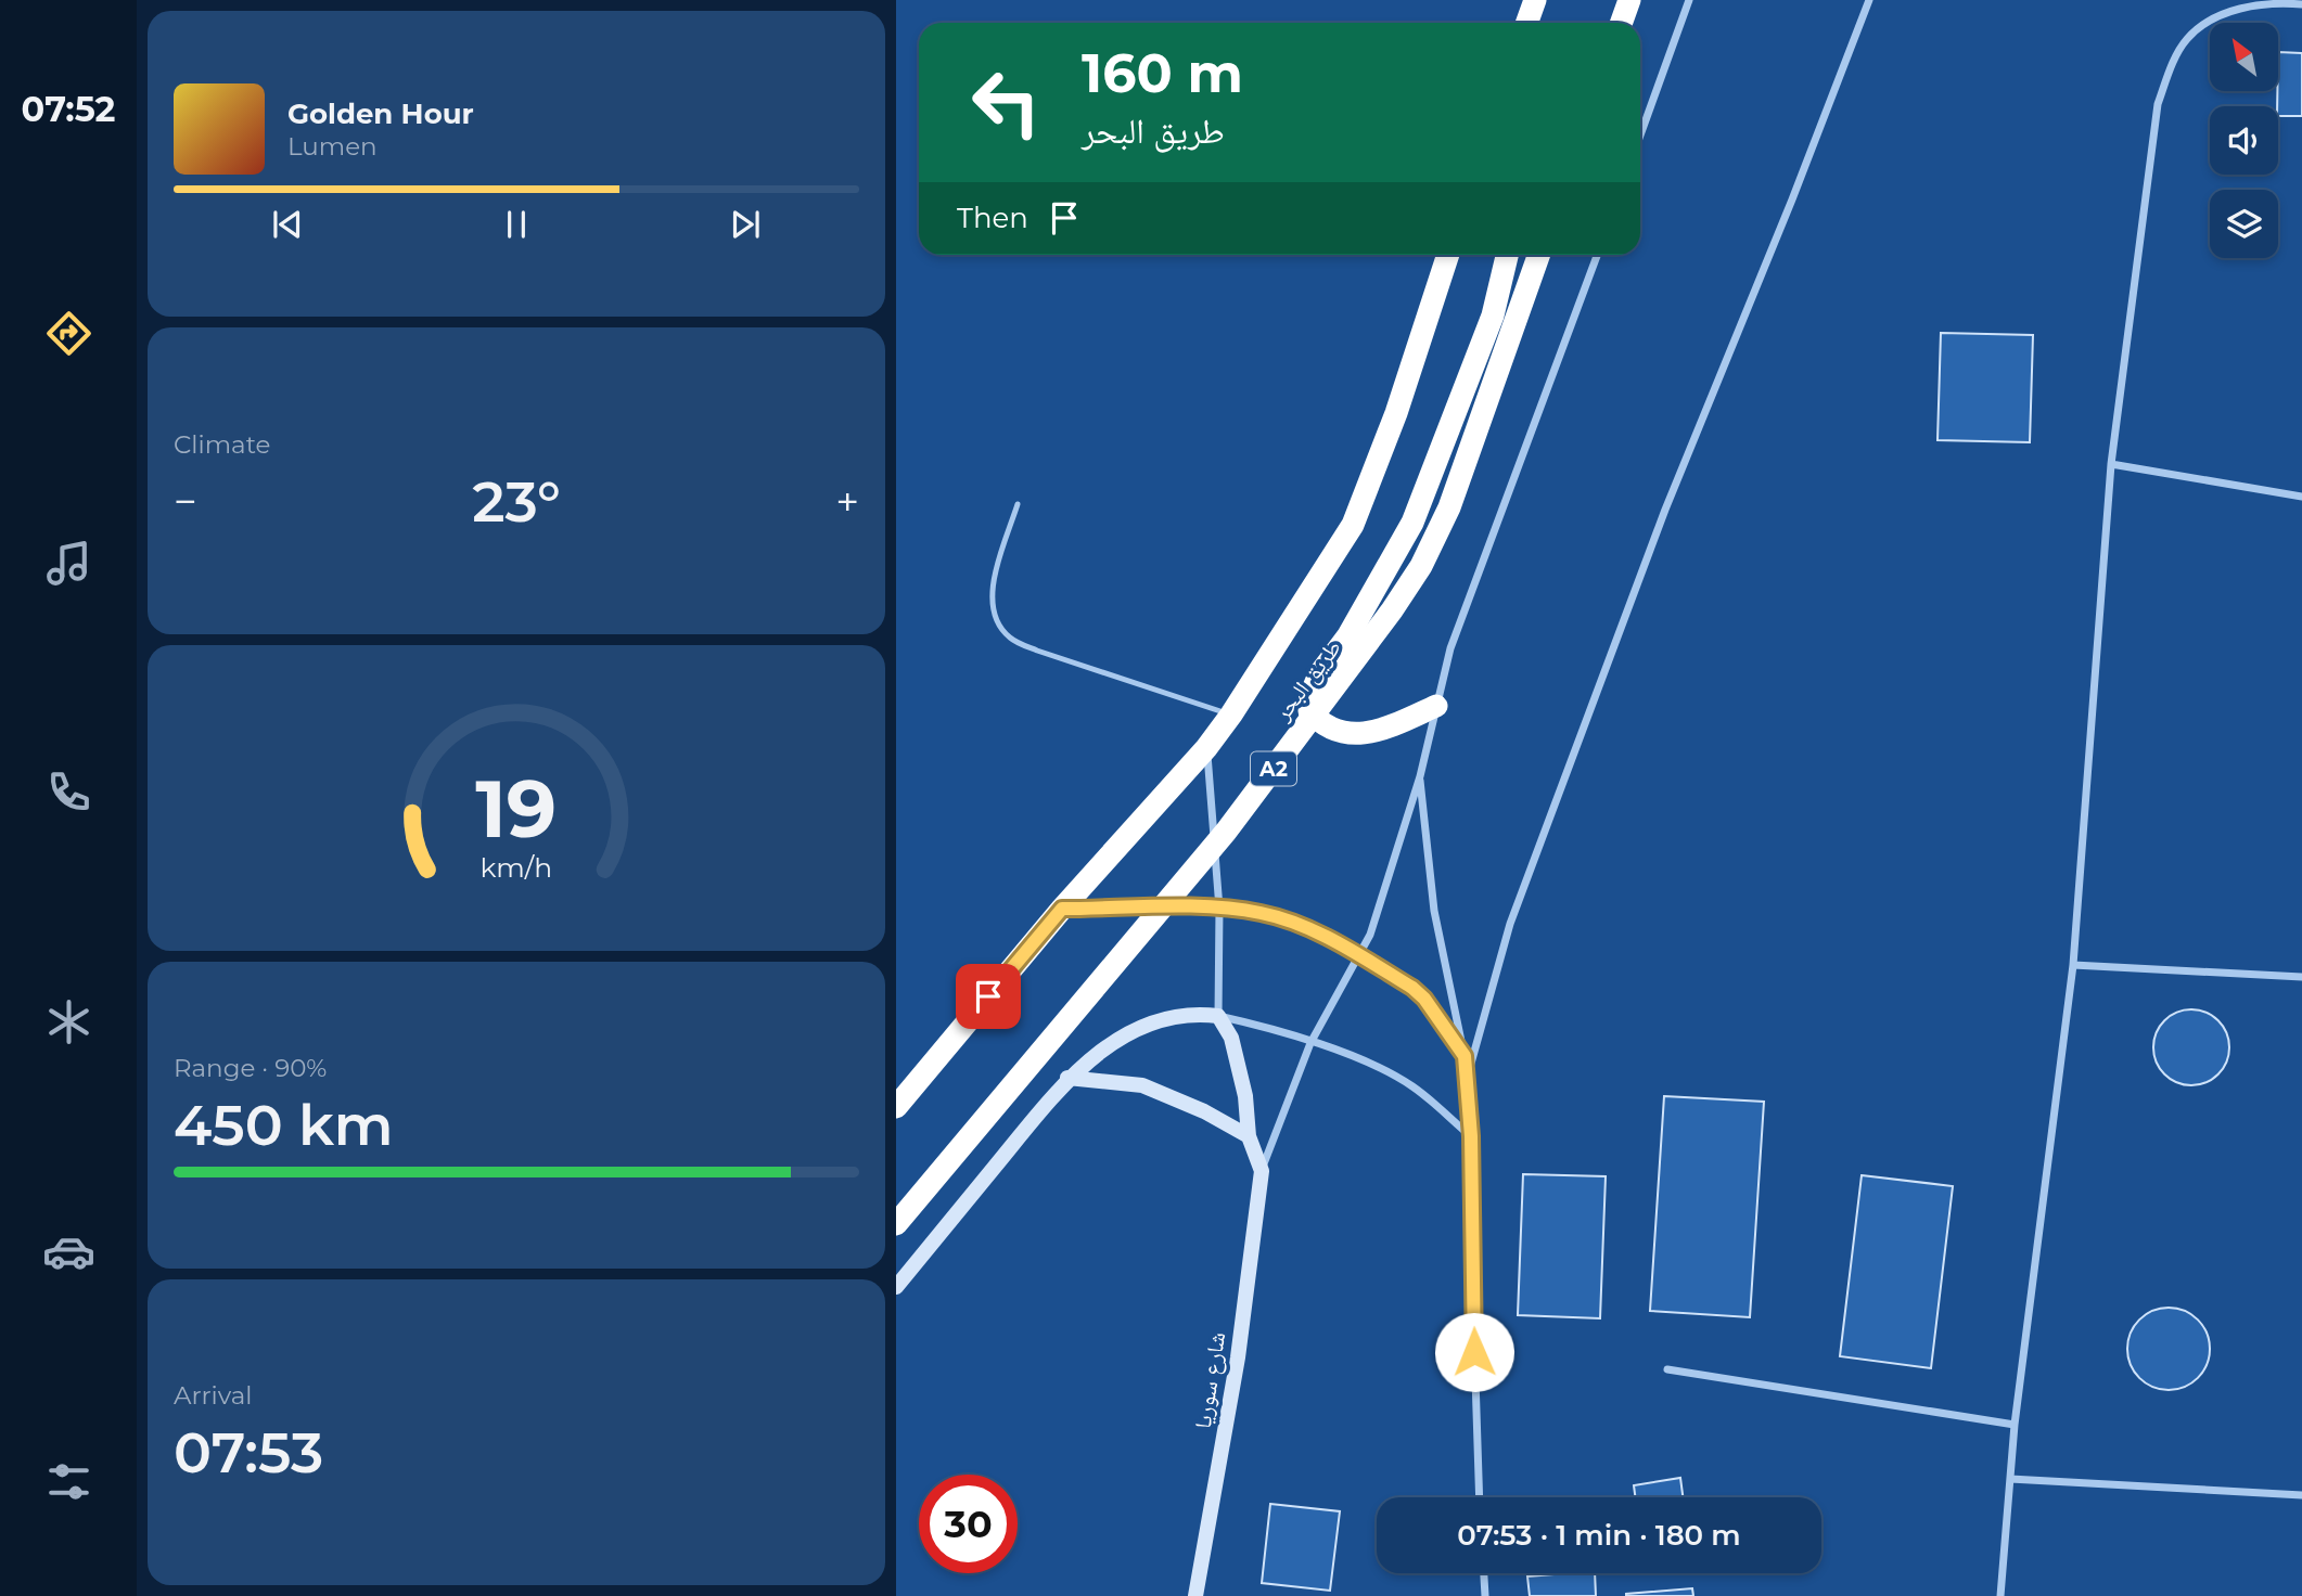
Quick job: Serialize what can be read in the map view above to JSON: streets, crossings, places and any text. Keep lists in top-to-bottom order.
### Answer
{
  "streets": {
    "highway": ["طريق البحر", "A2"],
    "street": ["شارع سوريا"]
  },
  "north": "top left",
  "page": {
    "tabs": "07:52",
    "turn": ["160 m", "طريق البحر"],
    "song": ["Golden Hour", "Lumen"],
    "then": "Then",
    "tile": [
      "Climate",
      ["Range · 90%", "450 km"],
      ["Arrival", "07:53"]
    ],
    "heat": ["−", "23°", "+"],
    "limit": "30",
    "trip": "07:53 · 1 min · 180 m",
    "gauge": ["19", "km/h"]
  }
}
